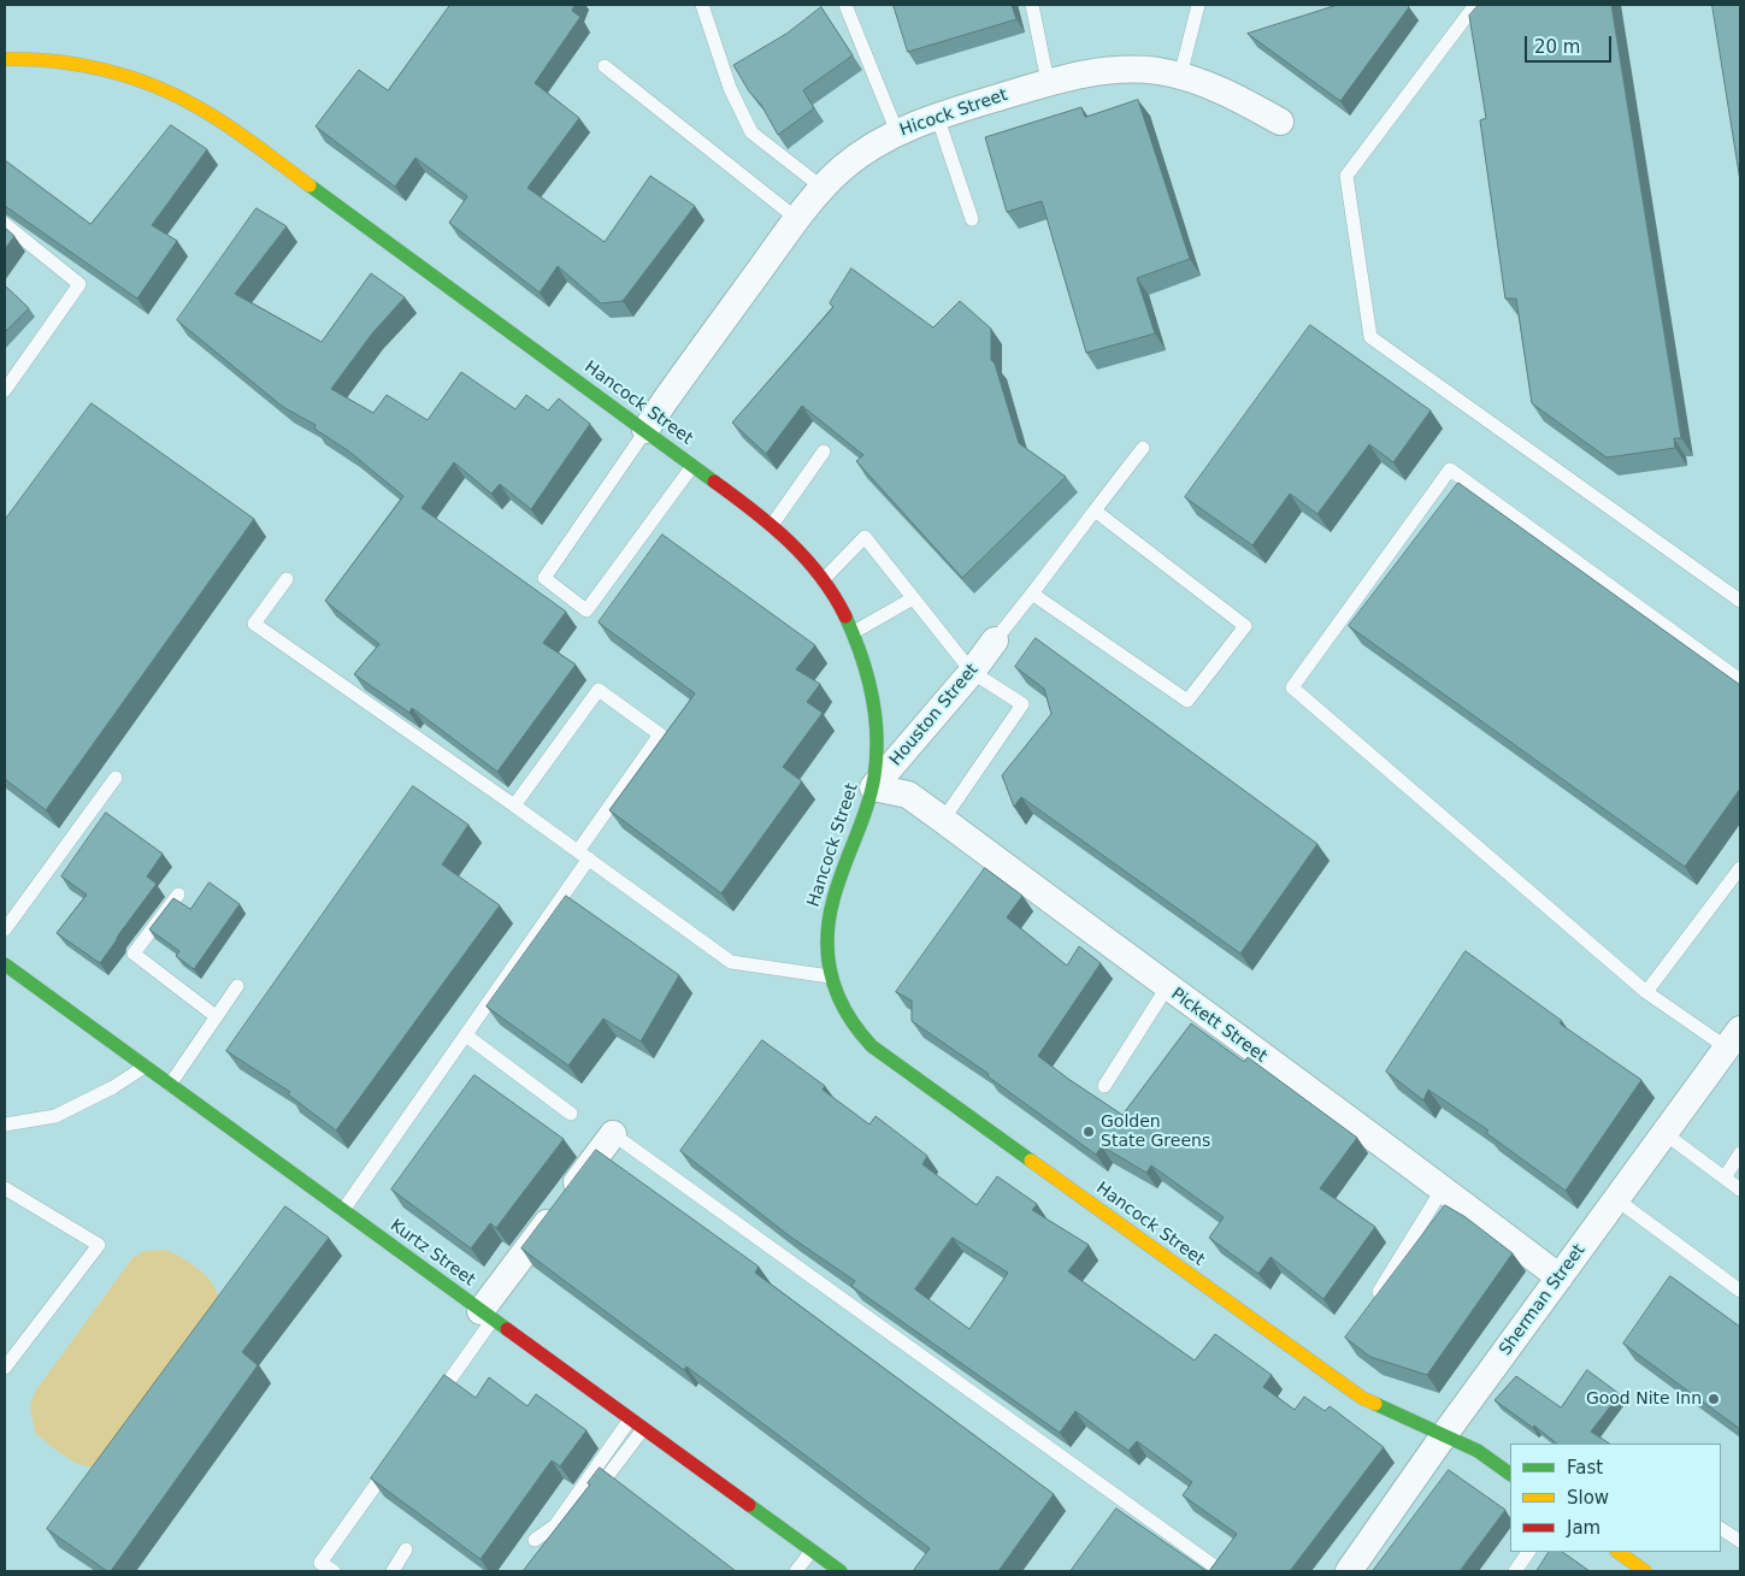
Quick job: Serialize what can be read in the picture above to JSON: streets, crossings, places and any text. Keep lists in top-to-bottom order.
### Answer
{
  "streets": {
    "street": [
      "Hicock Street",
      "Hancock Street",
      "Houston Street",
      "Pickett Street",
      "Kurtz Street",
      "Sherman Street"
    ]
  },
  "crossings": [
    ["Hicock Street", "Hancock Street"],
    ["Hancock Street", "Houston Street"],
    ["Hancock Street", "Pickett Street"],
    ["Hancock Street", "Sherman Street"],
    ["Houston Street", "Pickett Street"],
    ["Pickett Street", "Sherman Street"]
  ],
  "places": ["Golden State Greens", "Good Nite Inn"],
  "legend": ["Fast", "Slow", "Jam"],
  "scale_bar": "20 m"
}
